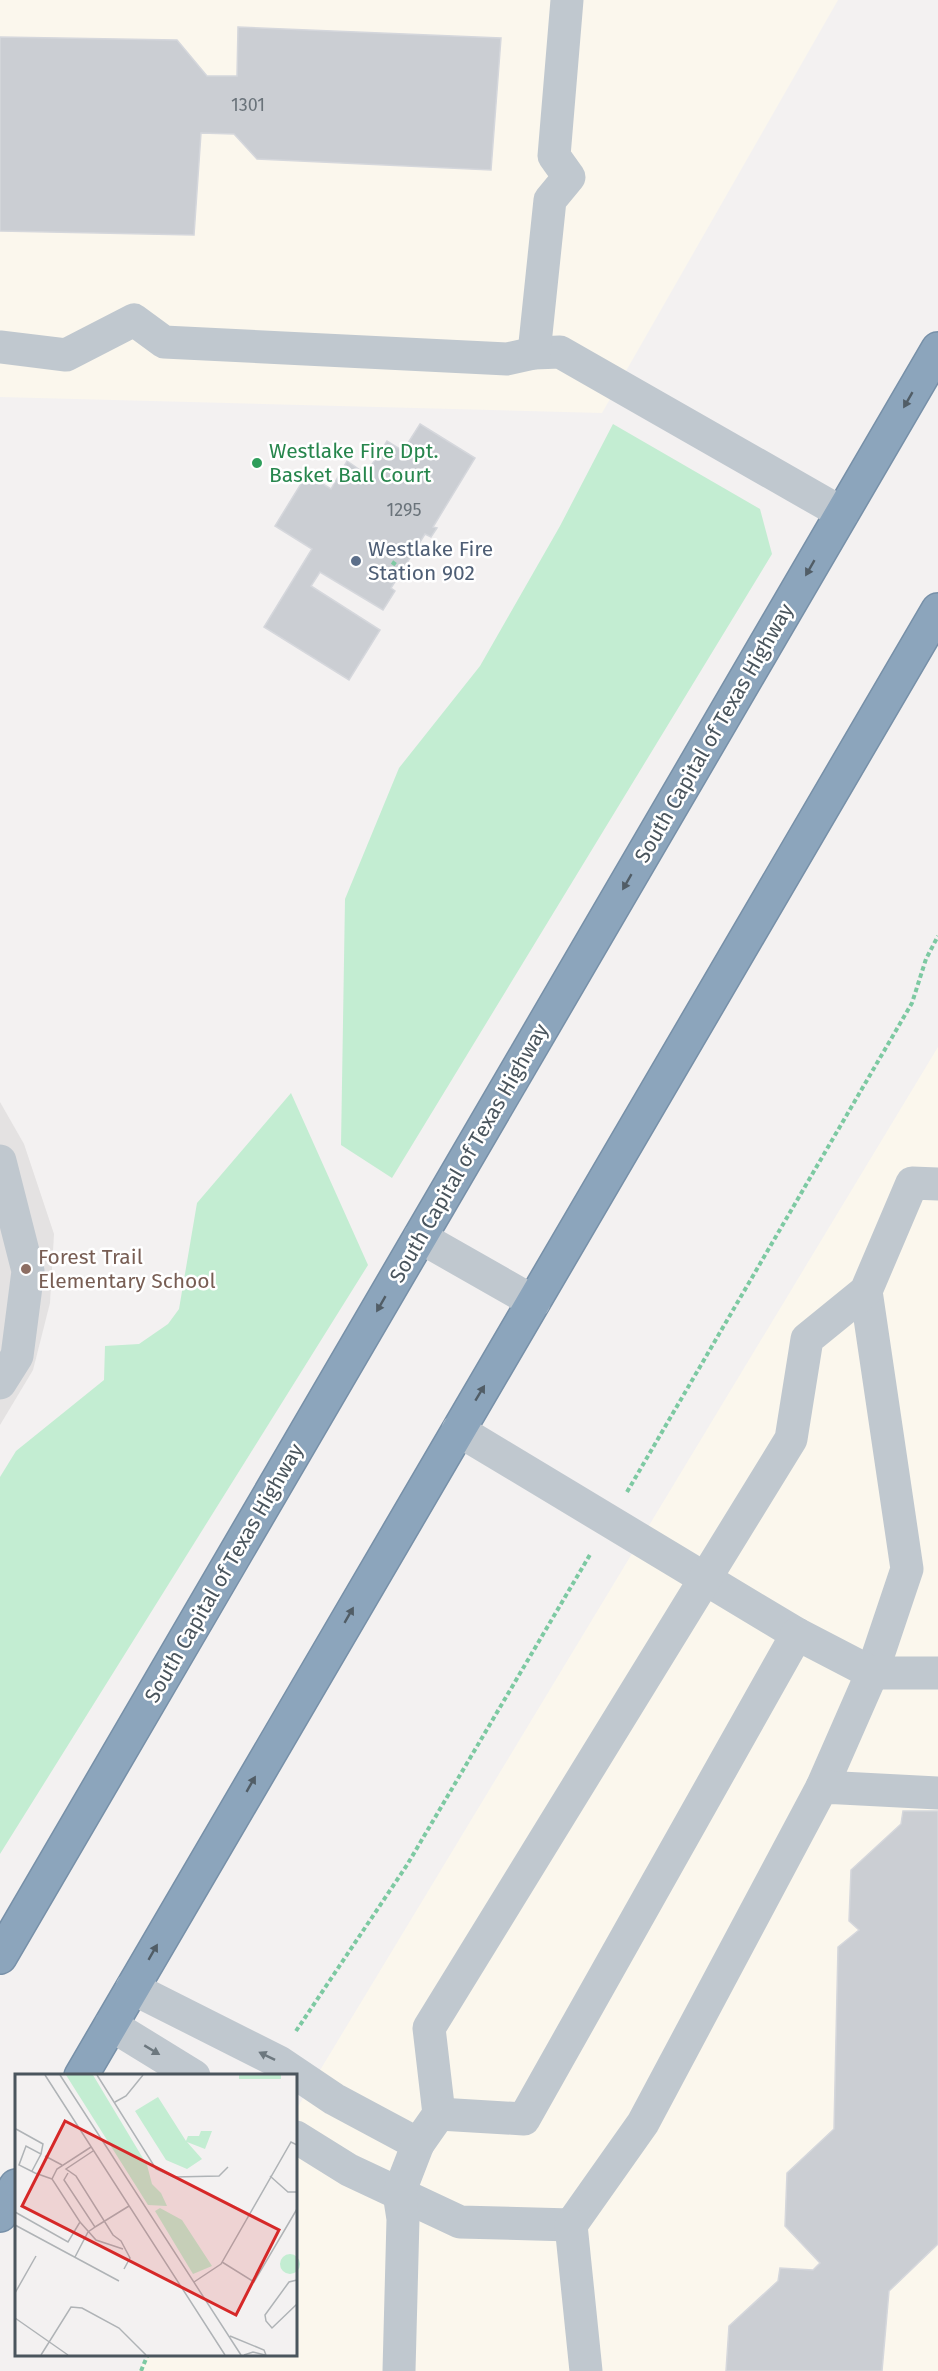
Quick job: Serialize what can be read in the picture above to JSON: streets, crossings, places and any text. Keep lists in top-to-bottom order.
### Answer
{
  "streets": {
    "highway": ["South Capital of Texas Highway"]
  },
  "places": ["Westlake Fire Dpt. Basket Ball Court", "Westlake Fire Station 902", "Forest Trail Elementary School"],
  "house_numbers": ["1301", "1295"]
}
